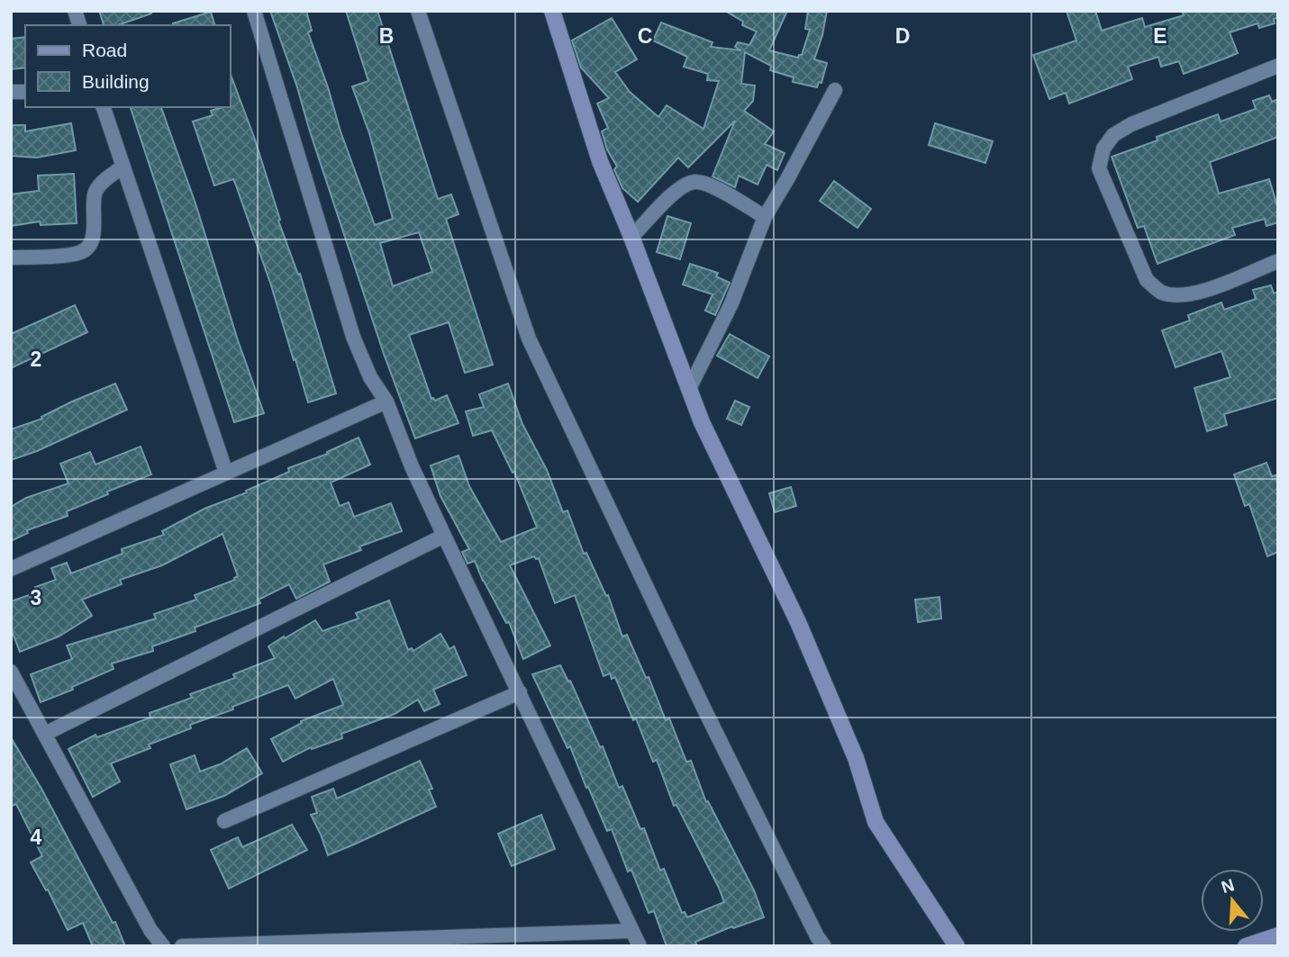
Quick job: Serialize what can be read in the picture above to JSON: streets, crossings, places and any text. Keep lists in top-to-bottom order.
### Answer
{
  "legend": ["Road", "Building"],
  "north": "top",
  "grid": {
    "columns": [
      "B",
      "C",
      "D",
      "E"
    ],
    "rows": ["2", "3", "4"]
  }
}
